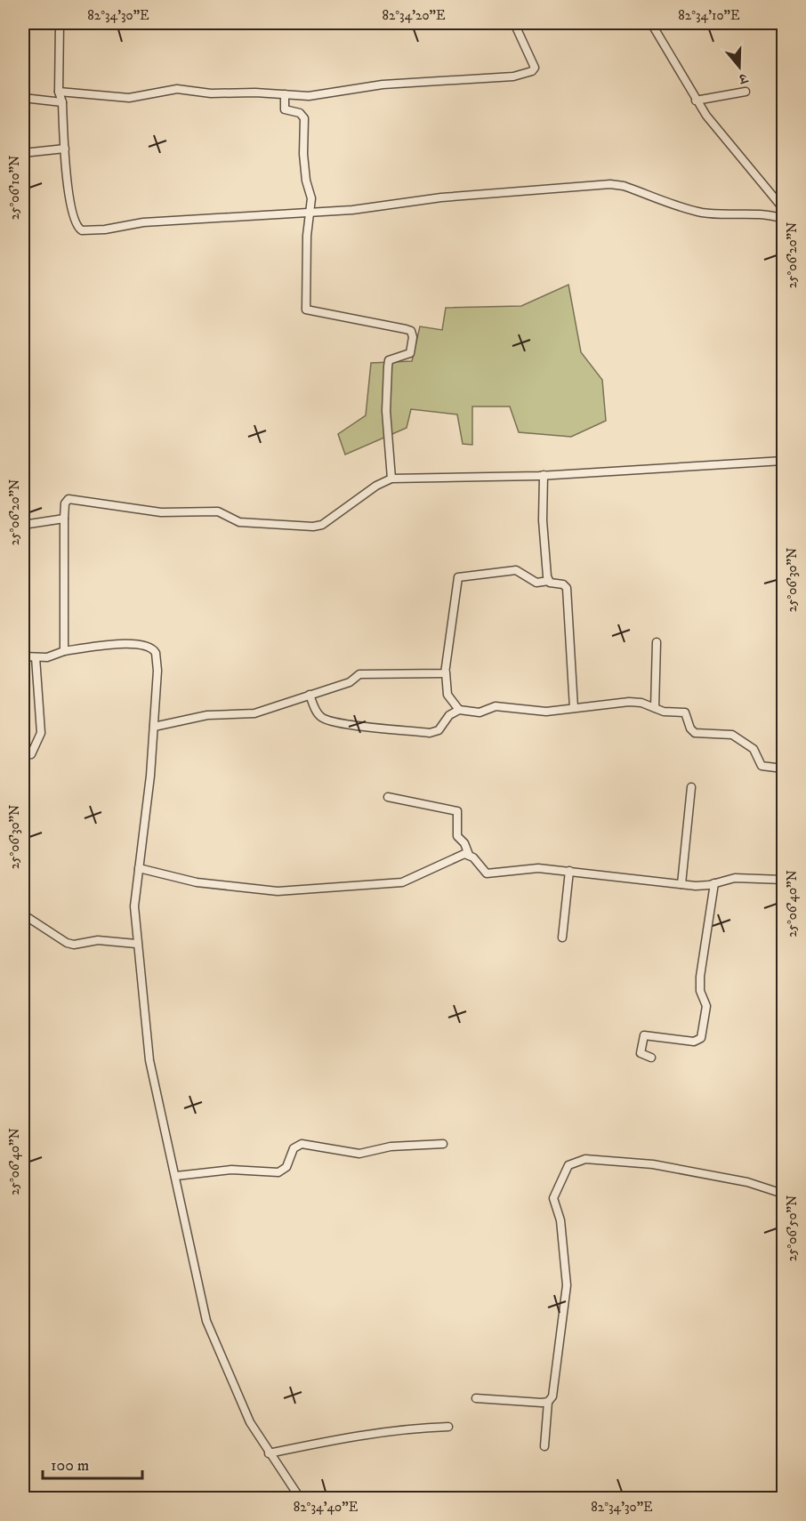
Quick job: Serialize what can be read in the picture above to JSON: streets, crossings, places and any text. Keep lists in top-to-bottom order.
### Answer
{
  "scale_bar": "100 m",
  "north": "bottom",
  "coordinates": [
    "82°34'30\"E",
    "82°34'20\"E",
    "82°34'10\"E",
    "25°06'10\"N",
    "25°06'20\"N",
    "25°06'30\"N",
    "25°06'40\"N",
    "25°06'50\"N",
    "82°34'40\"E"
  ]
}
